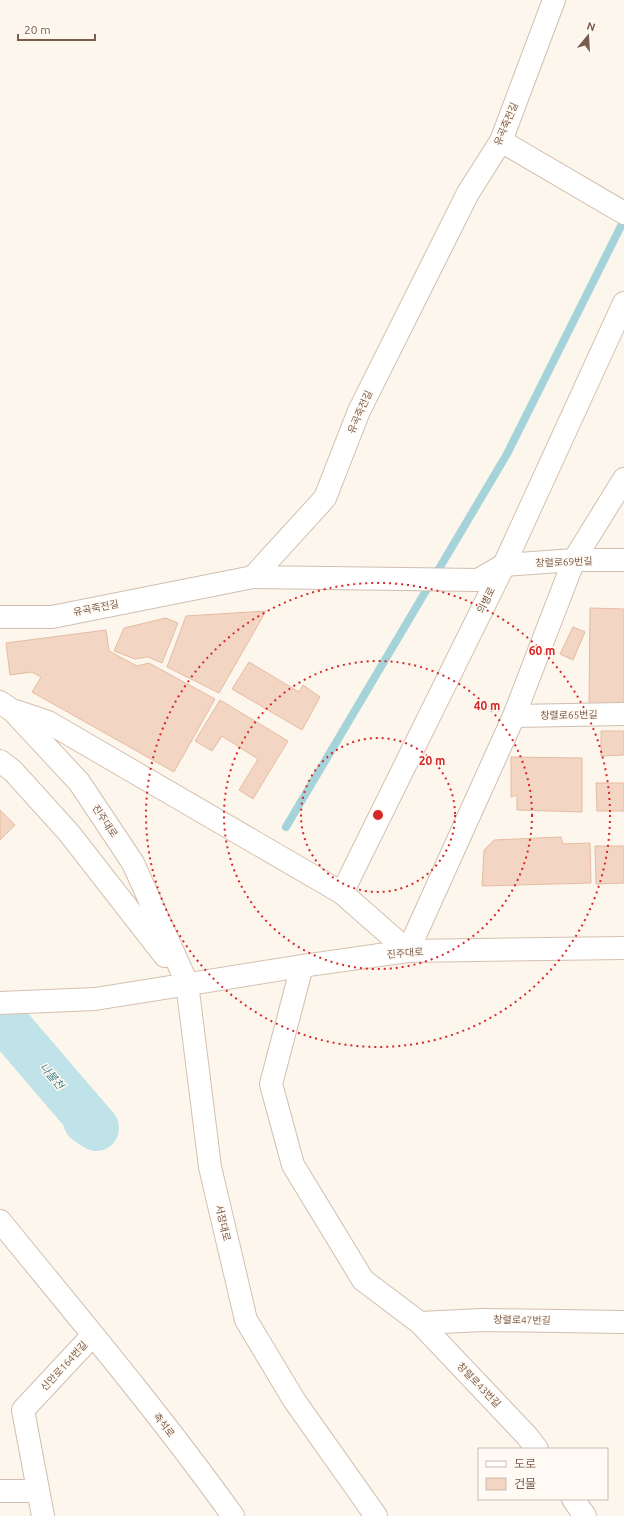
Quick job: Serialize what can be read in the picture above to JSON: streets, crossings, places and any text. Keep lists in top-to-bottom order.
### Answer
{
  "streets": {
    "street": [
      "유곡죽전길",
      "창렬로69번길",
      "의병로",
      "창렬로65번길",
      "진주대로",
      "서장대로",
      "창렬로47번길",
      "신안로164번길",
      "창렬로43번길",
      "촉석로"
    ]
  },
  "crossings": [
    ["창렬로69번길", "의병로"],
    ["진주대로", "서장대로"],
    ["진주대로", "창렬로43번길"],
    ["창렬로47번길", "창렬로43번길"],
    ["신안로164번길", "촉석로"]
  ],
  "water": ["나불천"],
  "legend": ["도로", "건물"],
  "scale_bar": "20 m",
  "north": "top",
  "rings": ["60 m", "40 m", "20 m"]
}
